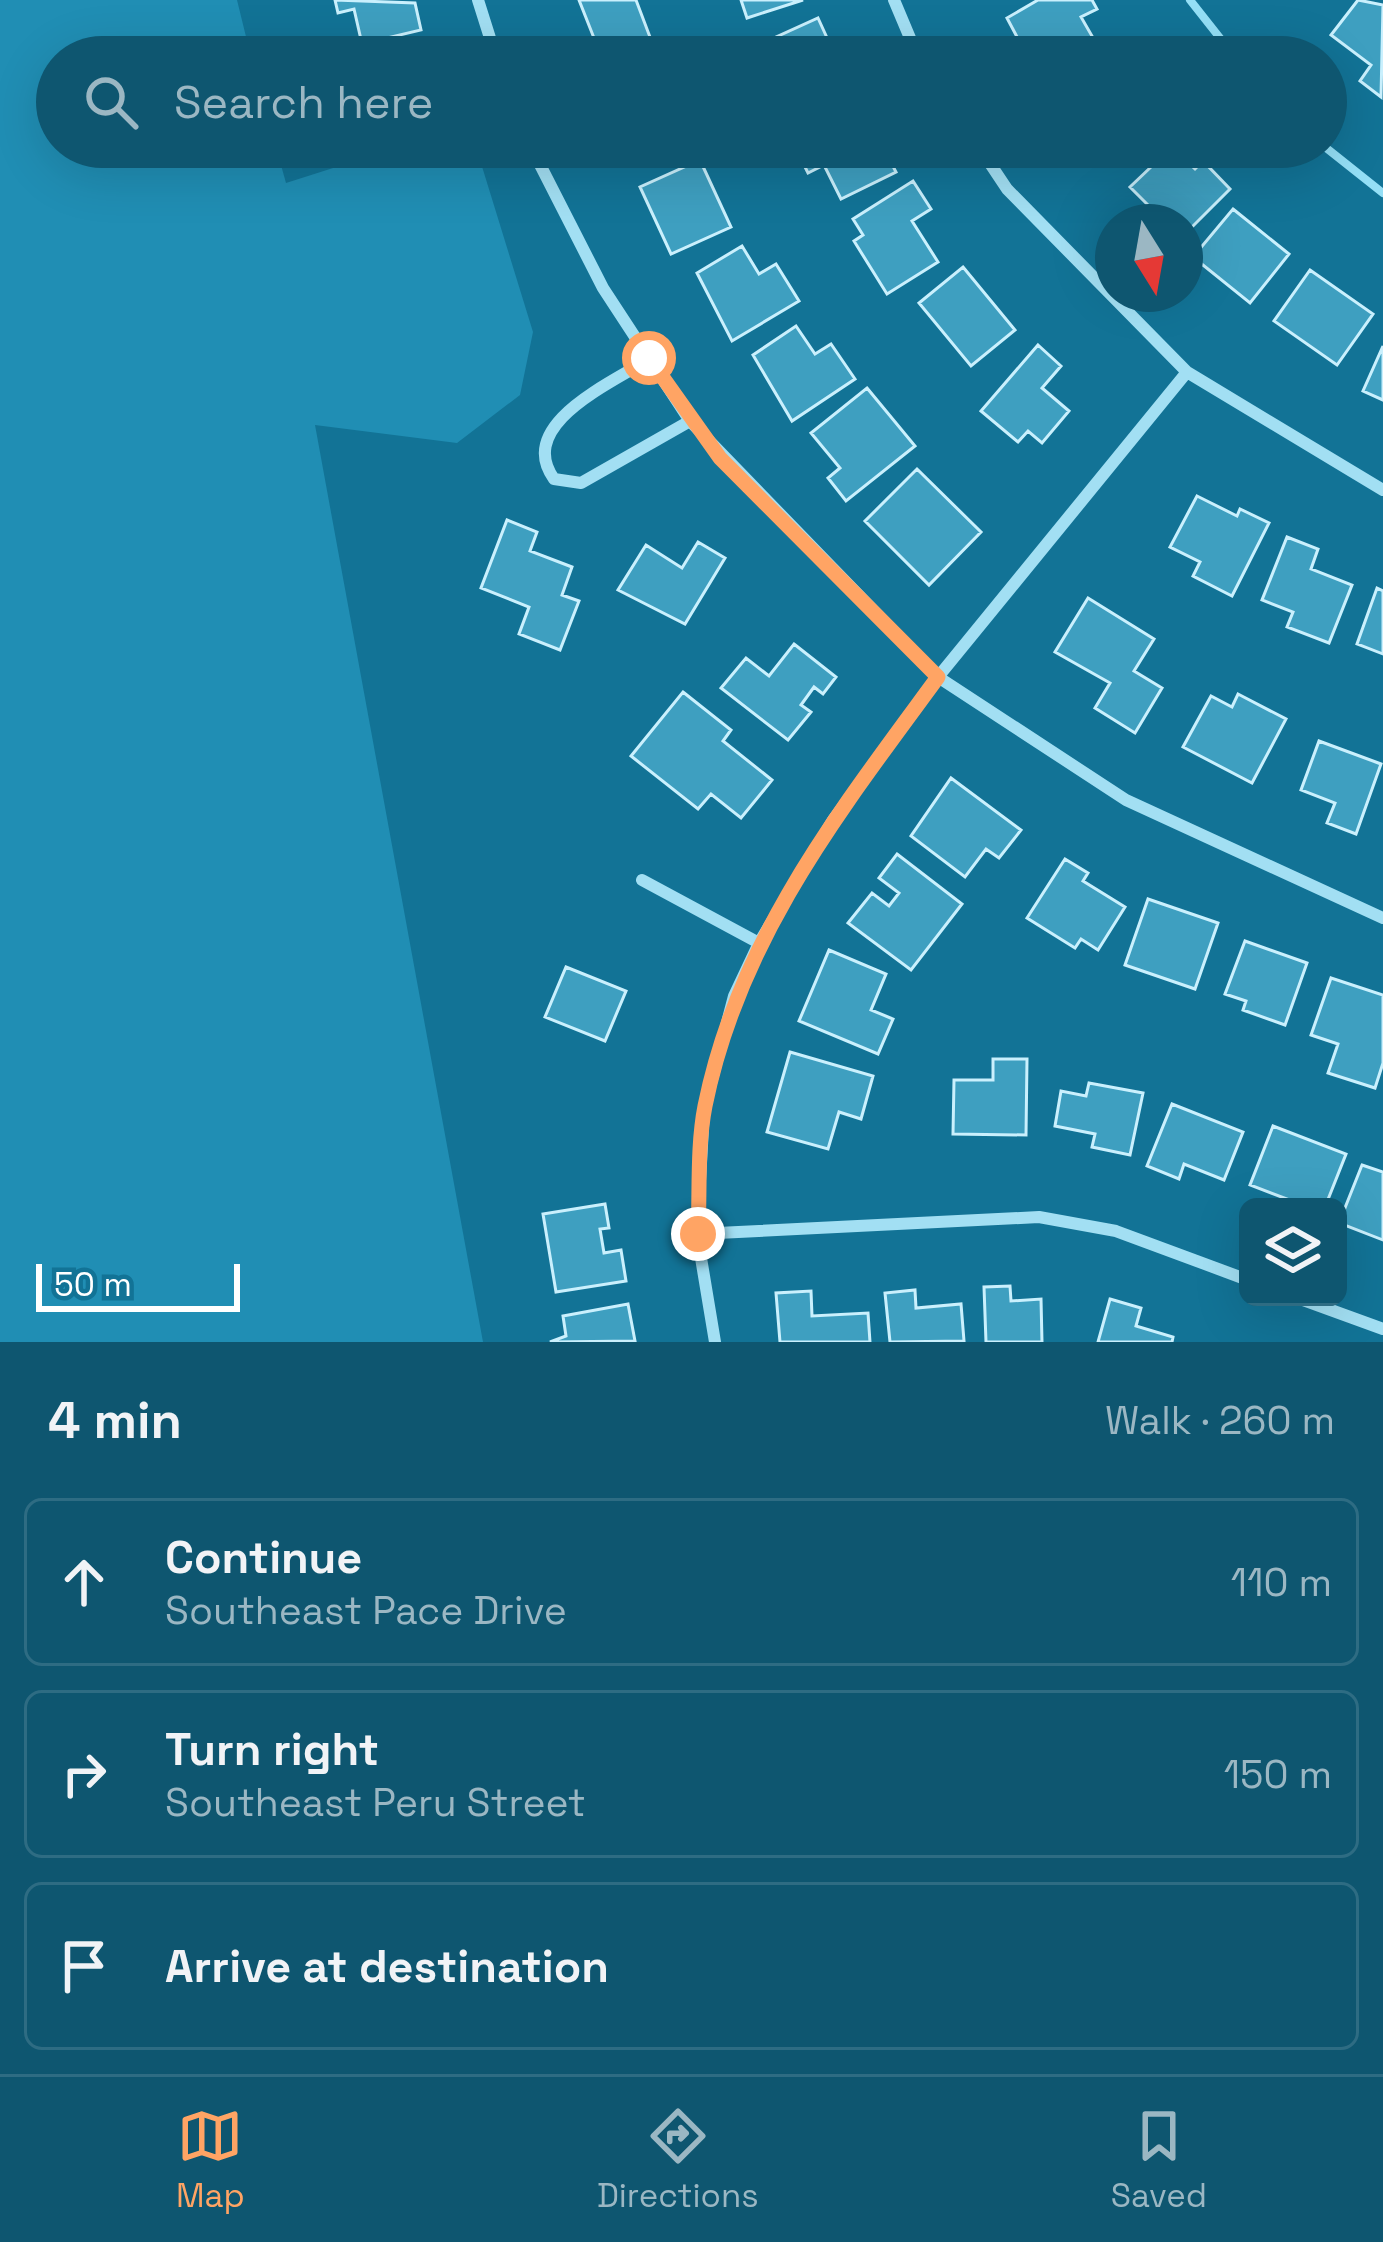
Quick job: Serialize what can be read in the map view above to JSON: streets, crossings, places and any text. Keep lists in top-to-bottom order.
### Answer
{
  "scale_bar": "50 m",
  "north": "bottom",
  "page": {
    "search": "Search here",
    "scale": "50 m",
    "heading": ["4 min", "Walk · 260 m"],
    "list": [
      ["Continue", "Southeast Pace Drive", "110 m"],
      ["Turn right", "Southeast Peru Street", "150 m"],
      "Arrive at destination"
    ],
    "nav": ["Map", "Directions", "Saved"]
  }
}
